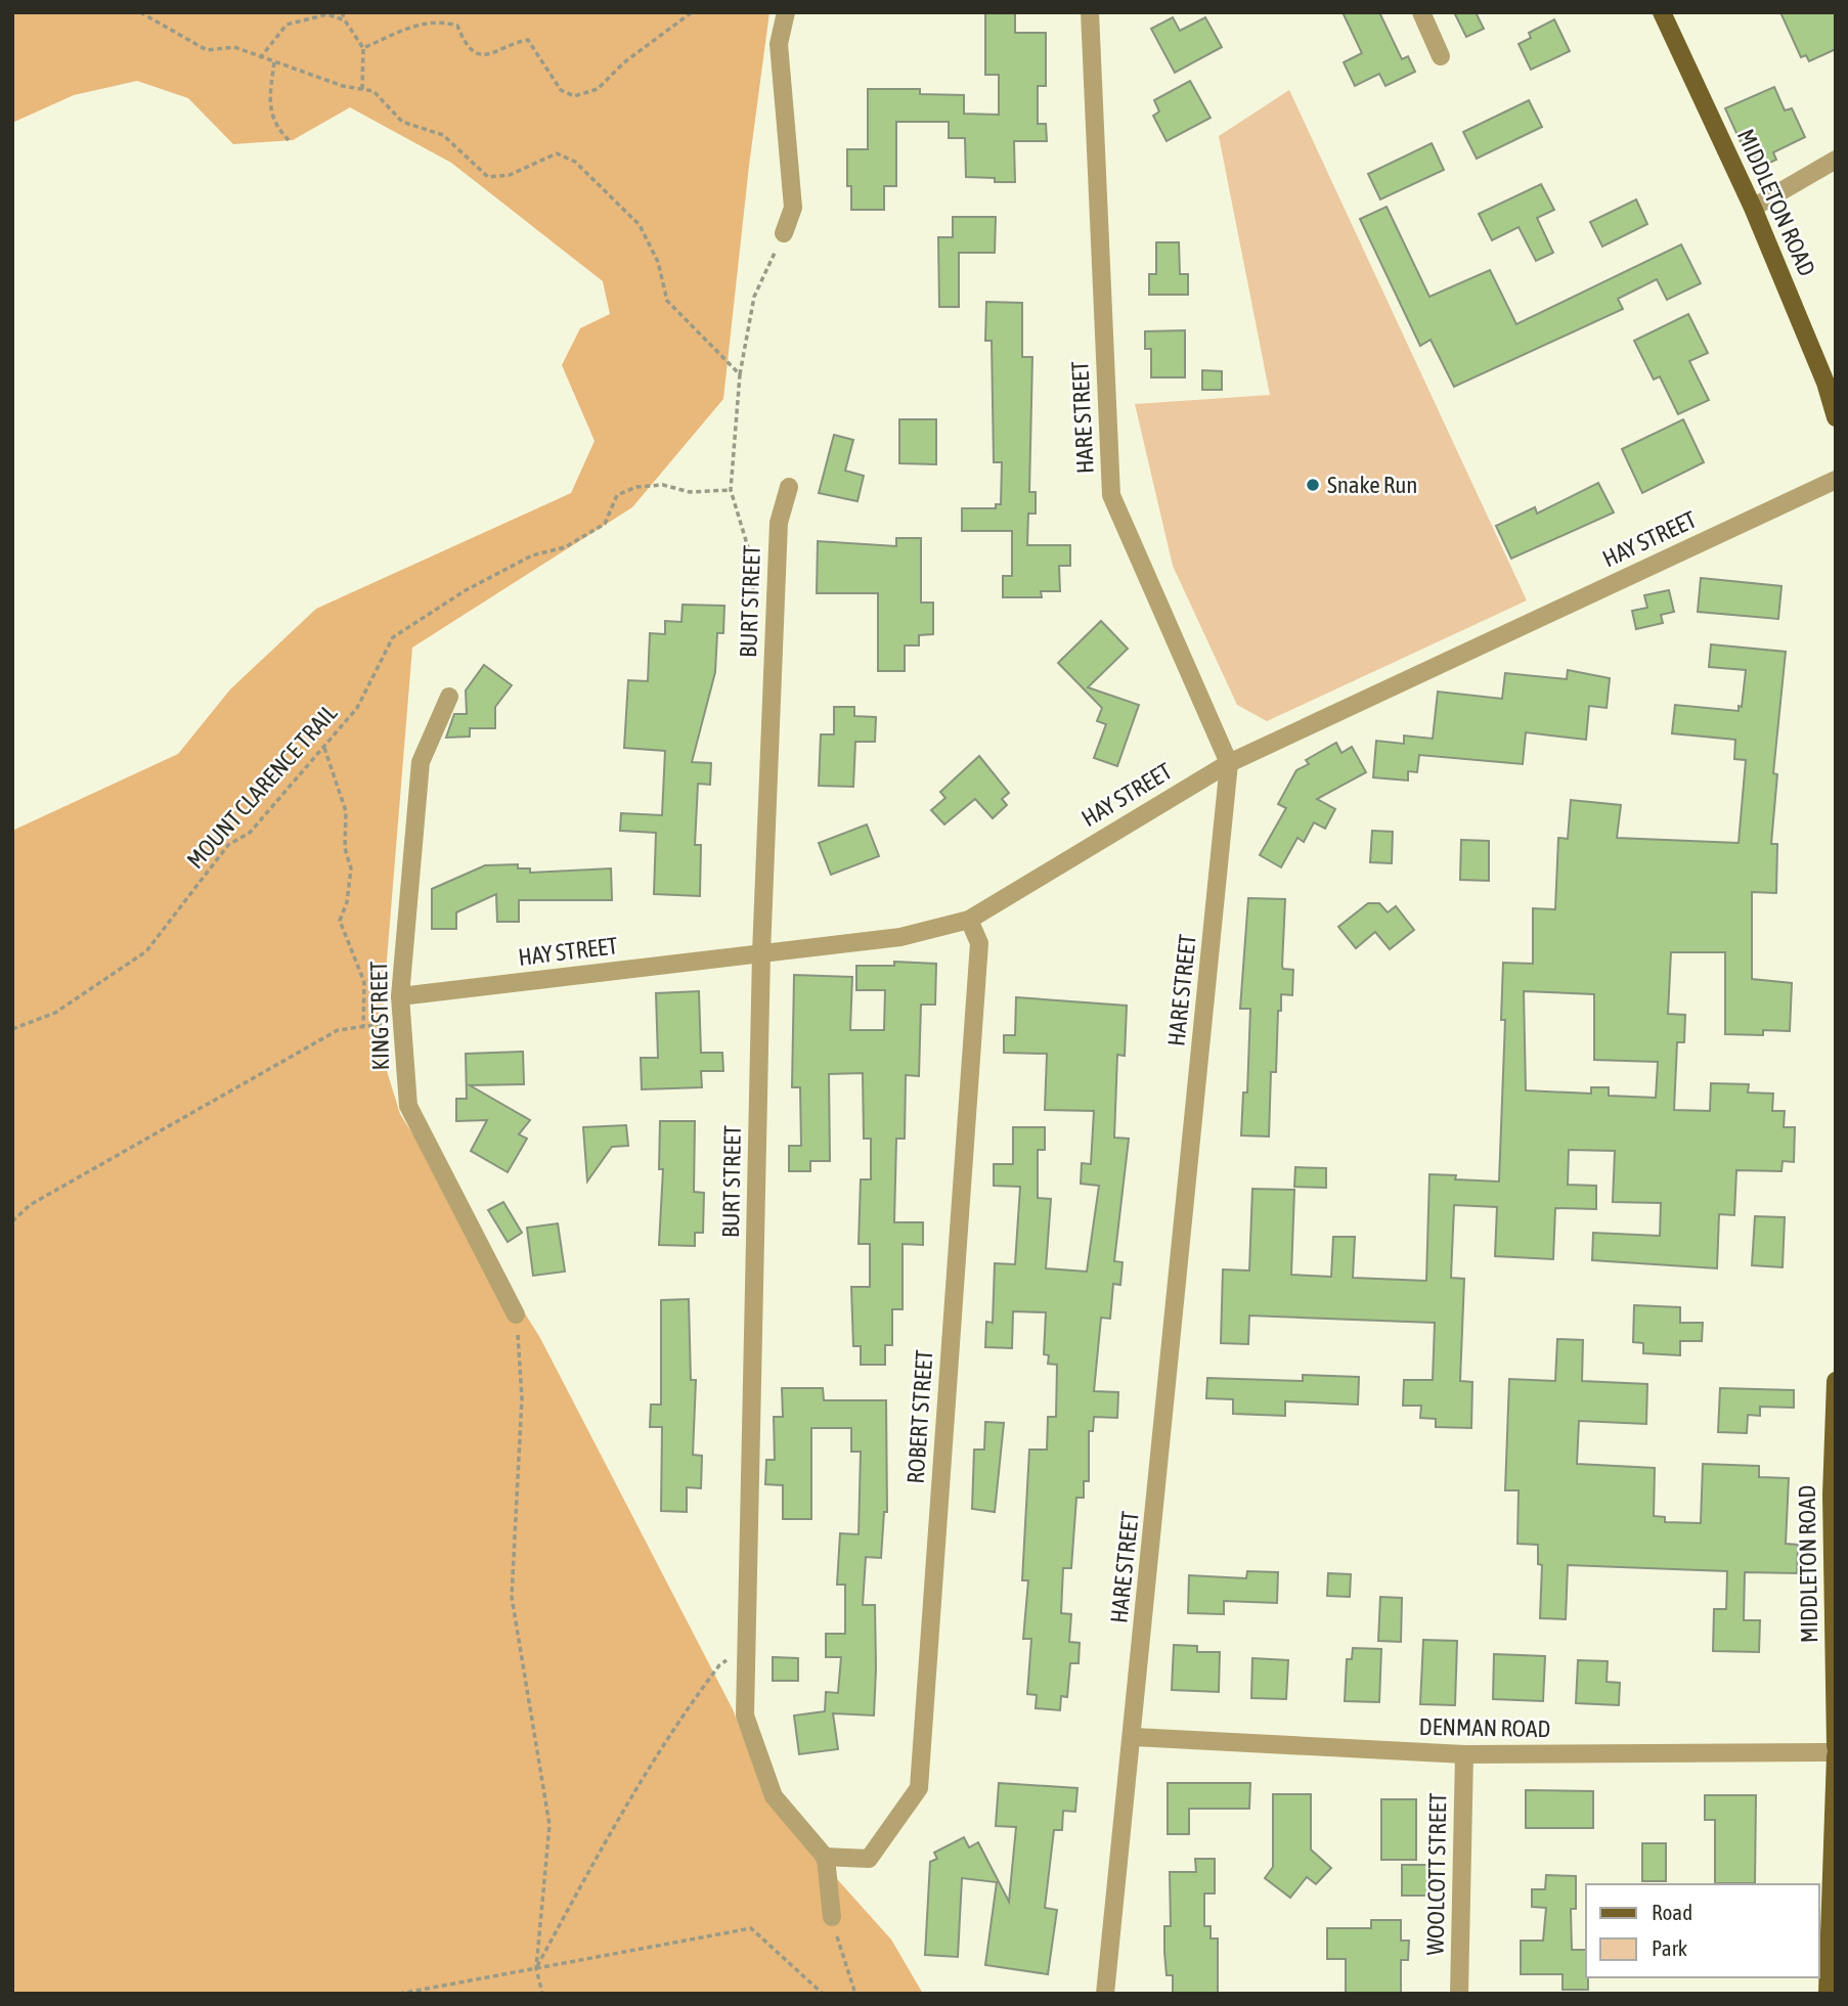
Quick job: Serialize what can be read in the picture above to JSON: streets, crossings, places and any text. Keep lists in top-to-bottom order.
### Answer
{
  "streets": {
    "main road": ["MIDDLETON ROAD"],
    "street": [
      "HARE STREET",
      "HAY STREET",
      "BURT STREET",
      "KING STREET",
      "ROBERT STREET",
      "DENMAN ROAD",
      "WOOLCOTT STREET"
    ],
    "path": ["MOUNT CLARENCE TRAIL"]
  },
  "crossings": [
    ["HARE STREET", "HAY STREET"],
    ["HARE STREET", "DENMAN ROAD"],
    ["HAY STREET", "BURT STREET"],
    ["HAY STREET", "KING STREET"],
    ["HAY STREET", "ROBERT STREET"],
    ["BURT STREET", "ROBERT STREET"],
    ["DENMAN ROAD", "WOOLCOTT STREET"]
  ],
  "places": ["Snake Run"],
  "legend": ["Road", "Park"]
}
